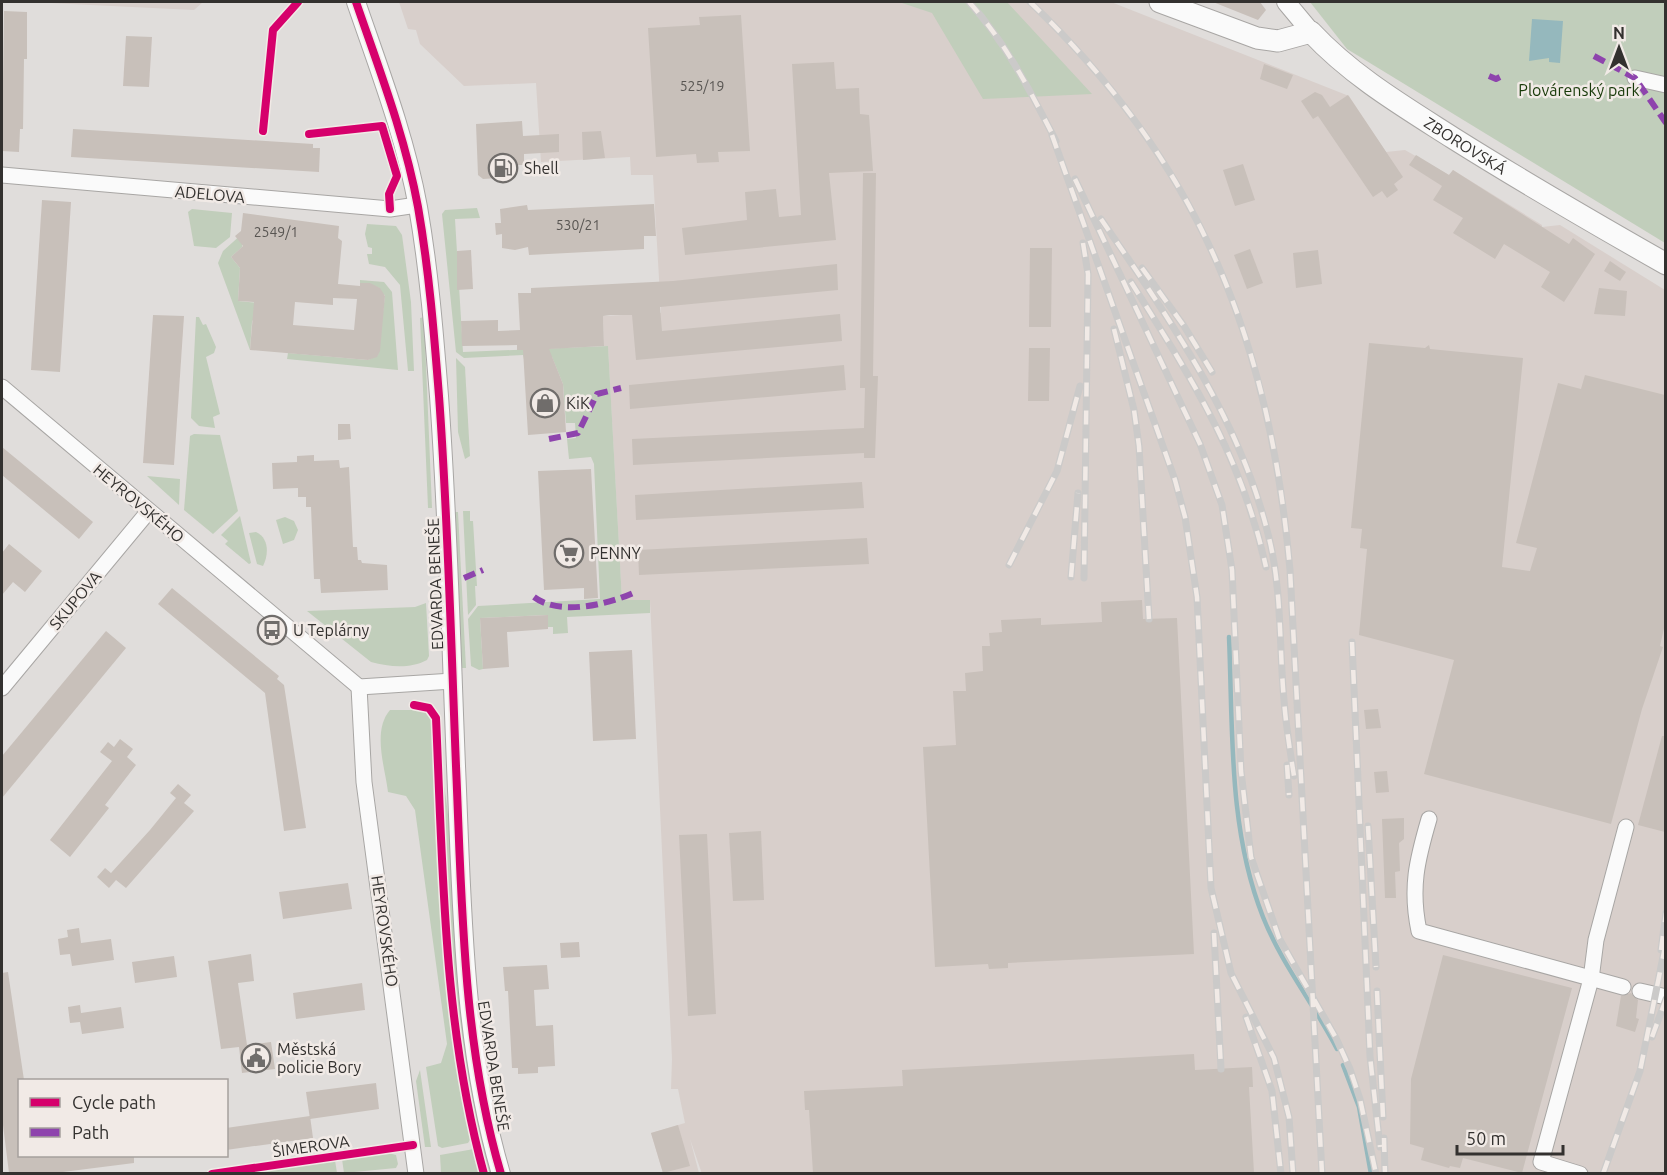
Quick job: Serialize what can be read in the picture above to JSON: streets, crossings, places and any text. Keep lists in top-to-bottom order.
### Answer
{
  "streets": {
    "main road": ["ZBOROVSKÁ"],
    "street": [
      "ADELOVA",
      "HEYROVSKÉHO",
      "EDVARDA BENEŠE",
      "SKUPOVA"
    ],
    "cycle path": ["ŠIMEROVA"]
  },
  "crossings": [
    ["ADELOVA", "EDVARDA BENEŠE"],
    ["HEYROVSKÉHO", "SKUPOVA"]
  ],
  "parks": ["Plovárenský park"],
  "places": {
    "fuel station": ["Shell"],
    "shop": ["KiK"],
    "supermarket": ["PENNY"],
    "bus stop": ["U Teplárny"],
    "public building": ["Městská policie Bory"]
  },
  "house_numbers": ["525/19", "530/21", "2549/1"],
  "legend": ["Cycle path", "Path"],
  "scale_bar": "50 m",
  "north": "top"
}
